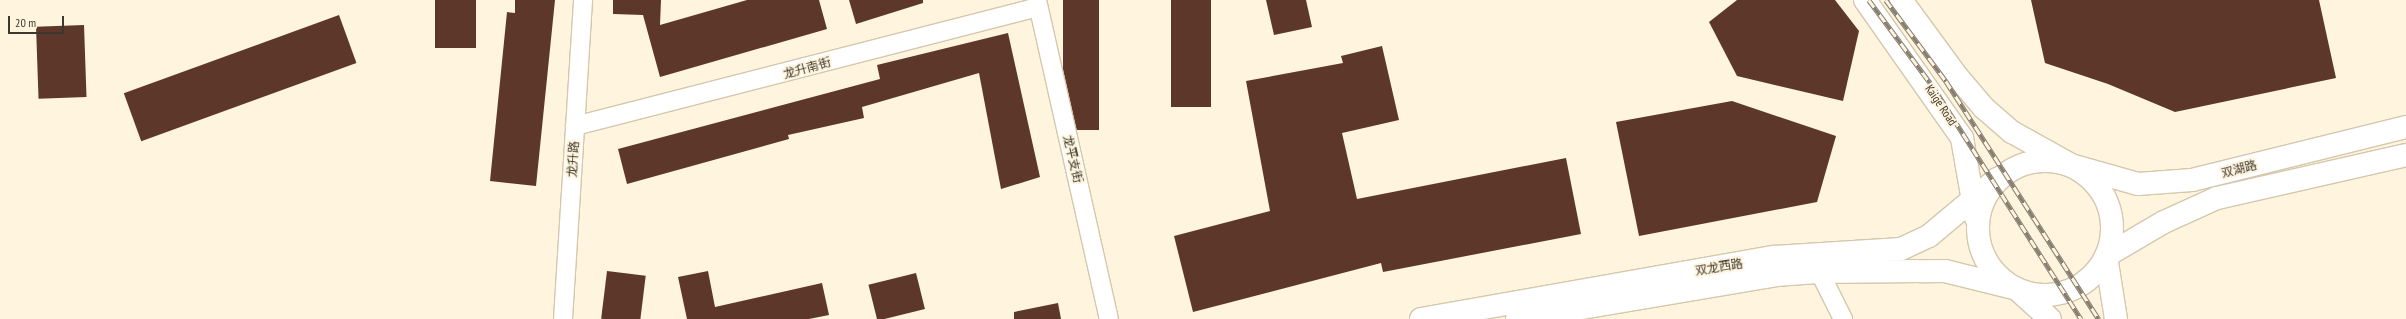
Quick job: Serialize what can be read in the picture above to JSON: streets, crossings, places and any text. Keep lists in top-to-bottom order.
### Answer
{
  "streets": {
    "main road": ["Kaige Road", "双湖路", "双龙西路"],
    "street": ["龙升南街", "龙升路", "龙平支街"]
  },
  "crossings": [
    ["龙升南街", "龙升路"],
    ["龙升南街", "龙平支街"],
    ["Kaige Road", "双湖路"],
    ["Kaige Road", "双龙西路"],
    ["双湖路", "双龙西路"]
  ],
  "scale_bar": "20 m"
}
